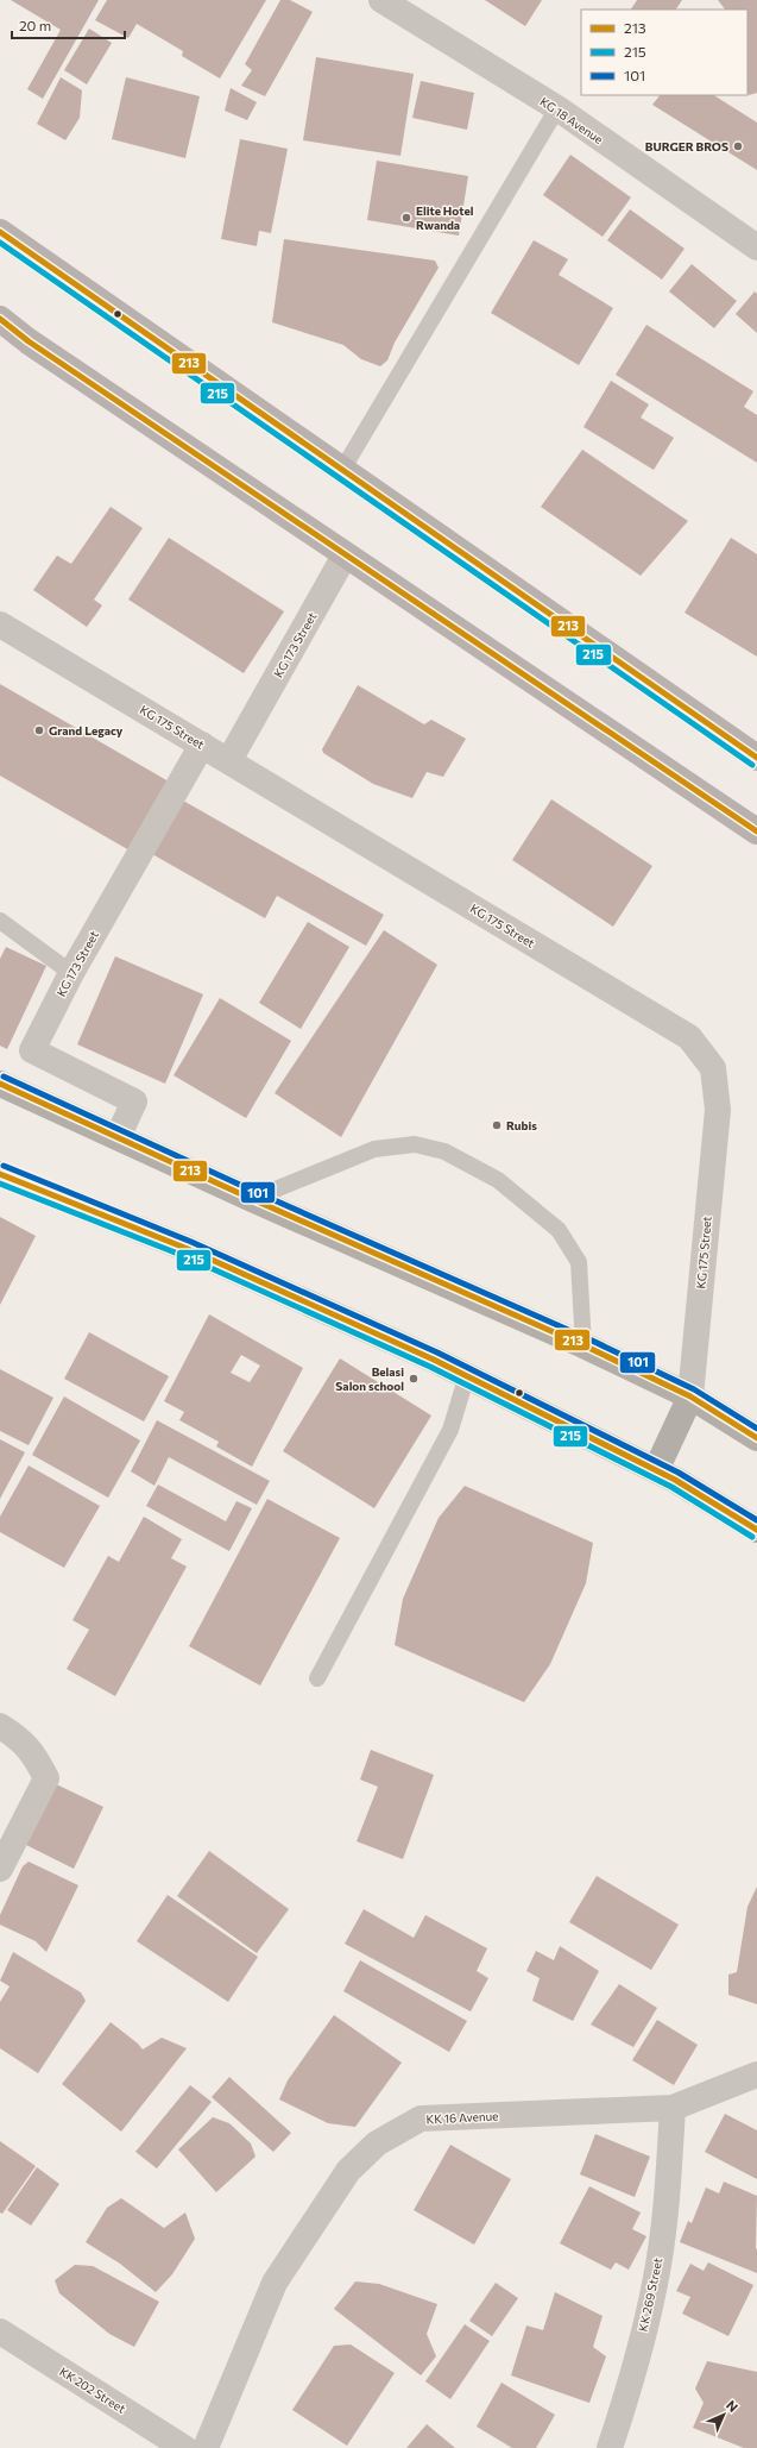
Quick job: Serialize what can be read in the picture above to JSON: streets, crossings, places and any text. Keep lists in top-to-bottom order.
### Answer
{
  "streets": {
    "street": [
      "KG 18 Avenue",
      "KG 173 Street",
      "KG 175 Street",
      "KK 16 Avenue",
      "KK 269 Street",
      "KK 202 Street"
    ]
  },
  "crossings": [
    ["KG 173 Street", "KG 175 Street"],
    ["KK 16 Avenue", "KK 269 Street"]
  ],
  "places": [
    "BURGER BROS",
    "Elite Hotel Rwanda",
    "Grand Legacy",
    "Rubis",
    "Belasi Salon school"
  ],
  "lines": ["transit line 213", "transit line 215", "transit line 101"],
  "legend": ["213", "215", "101"],
  "scale_bar": "20 m",
  "north": "top right"
}
